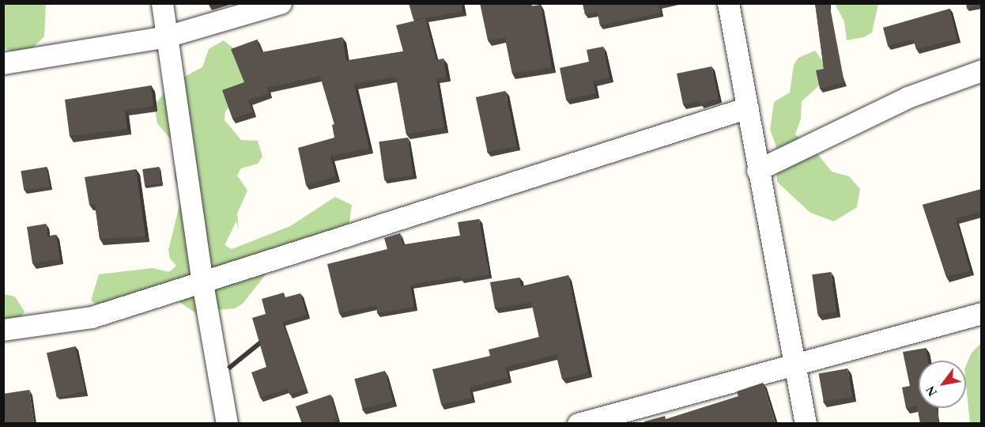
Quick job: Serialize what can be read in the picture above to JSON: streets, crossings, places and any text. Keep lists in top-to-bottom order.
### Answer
{
  "north": "bottom left"
}
